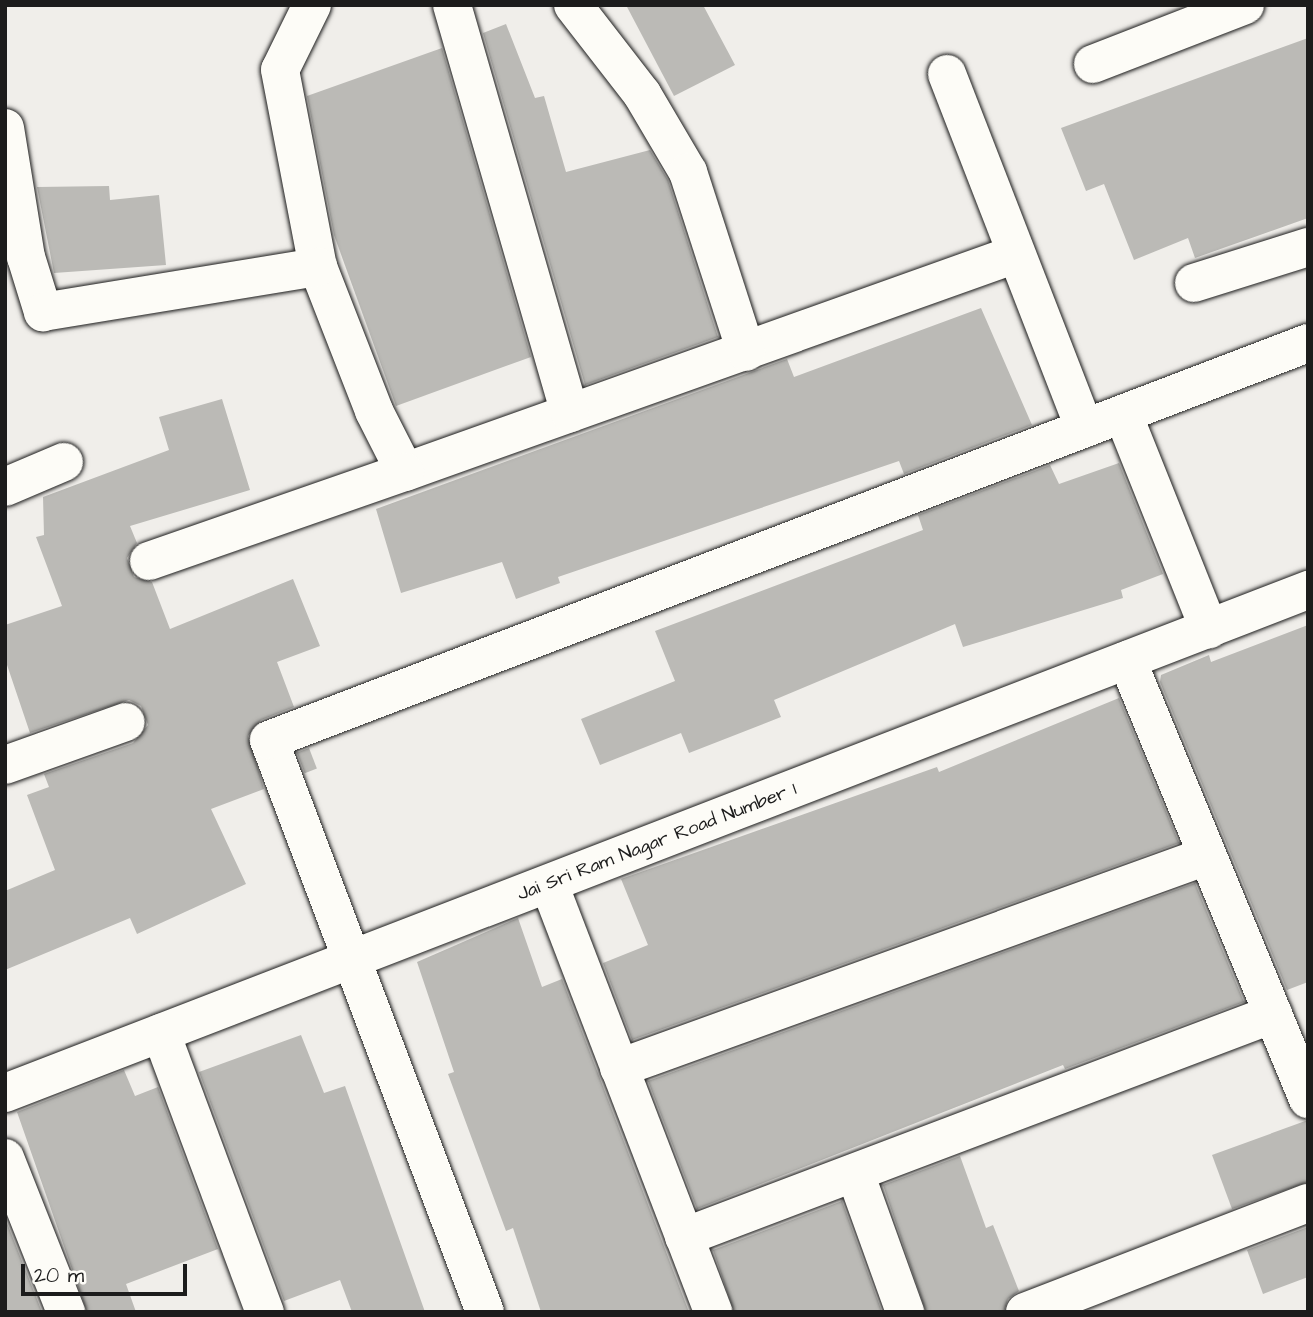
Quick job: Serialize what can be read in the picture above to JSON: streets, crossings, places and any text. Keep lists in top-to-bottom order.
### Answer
{
  "streets": {
    "street": ["Jai Sri Ram Nagar Road Number 1"]
  },
  "scale_bar": "20 m"
}
